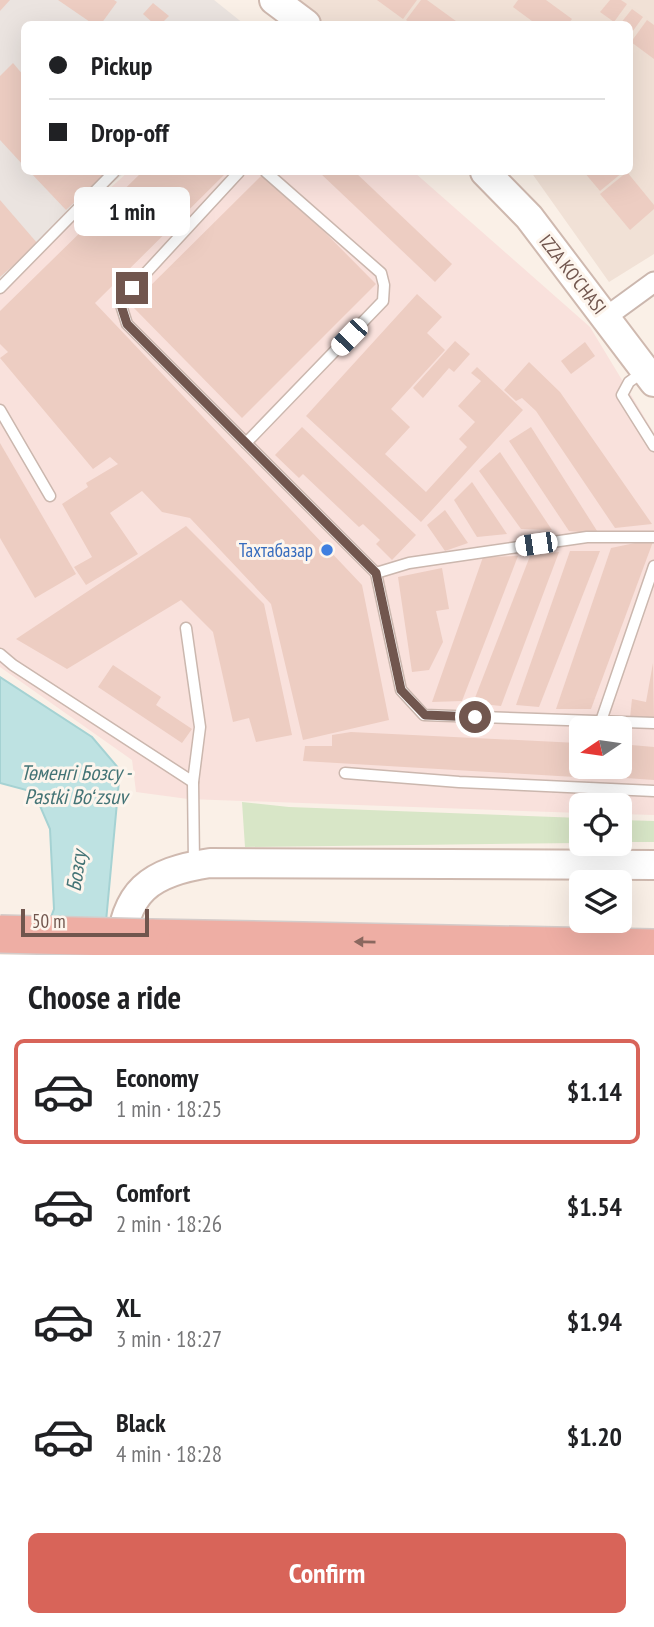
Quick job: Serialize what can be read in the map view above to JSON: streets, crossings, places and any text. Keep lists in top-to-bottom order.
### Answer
{
  "streets": {
    "street": ["IZZA KO'CHASI"]
  },
  "water": ["Төменгі Бозсу - Pastki Boʻzsuv", "Бозсу"],
  "places": ["Тахтабазар"],
  "scale_bar": "50 m",
  "north": "left",
  "page": {
    "banner": ["Pickup", "Drop-off"],
    "bubble": "1 min",
    "scale": "50 m",
    "heading": "Choose a ride",
    "list": [
      {
        "name": "Economy",
        "note": "1 min · 18:25",
        "value": "$1.14"
      },
      {
        "name": "Comfort",
        "note": "2 min · 18:26",
        "value": "$1.54"
      },
      {
        "name": "XL",
        "note": "3 min · 18:27",
        "value": "$1.94"
      },
      {
        "name": "Black",
        "note": "4 min · 18:28",
        "value": "$1.20"
      }
    ],
    "buttons": "Confirm"
  }
}
